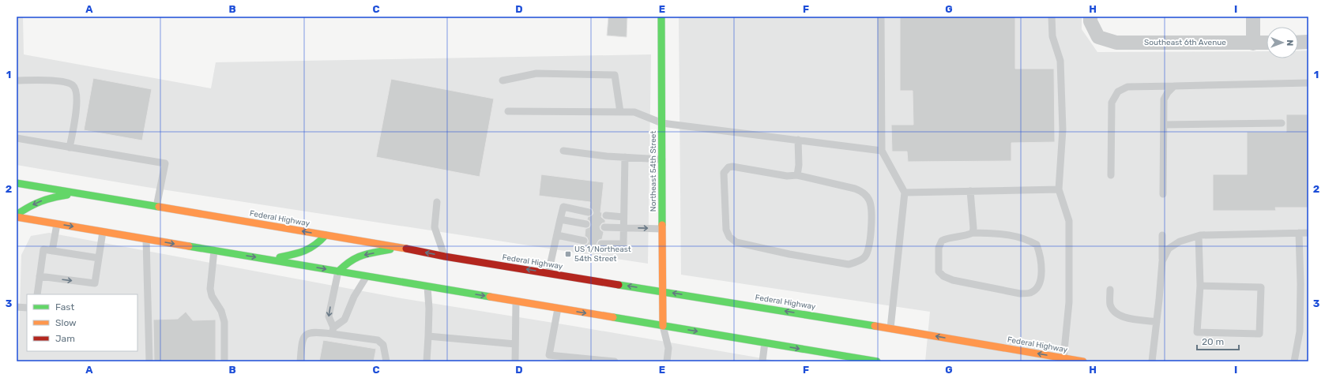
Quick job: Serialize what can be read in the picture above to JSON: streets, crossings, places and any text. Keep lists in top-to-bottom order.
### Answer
{
  "streets": {
    "main road": ["Northeast 54th Street", "Federal Highway"],
    "street": ["Southeast 6th Avenue"]
  },
  "crossings": [
    ["Northeast 54th Street", "Federal Highway"]
  ],
  "places": {
    "transit": ["US 1/Northeast 54th Street"]
  },
  "legend": ["Fast", "Slow", "Jam"],
  "scale_bar": "20 m",
  "north": "right",
  "grid": {
    "columns": [
      "A",
      "B",
      "C",
      "D",
      "E",
      "F",
      "G",
      "H",
      "I"
    ],
    "rows": ["1", "2", "3"]
  }
}
